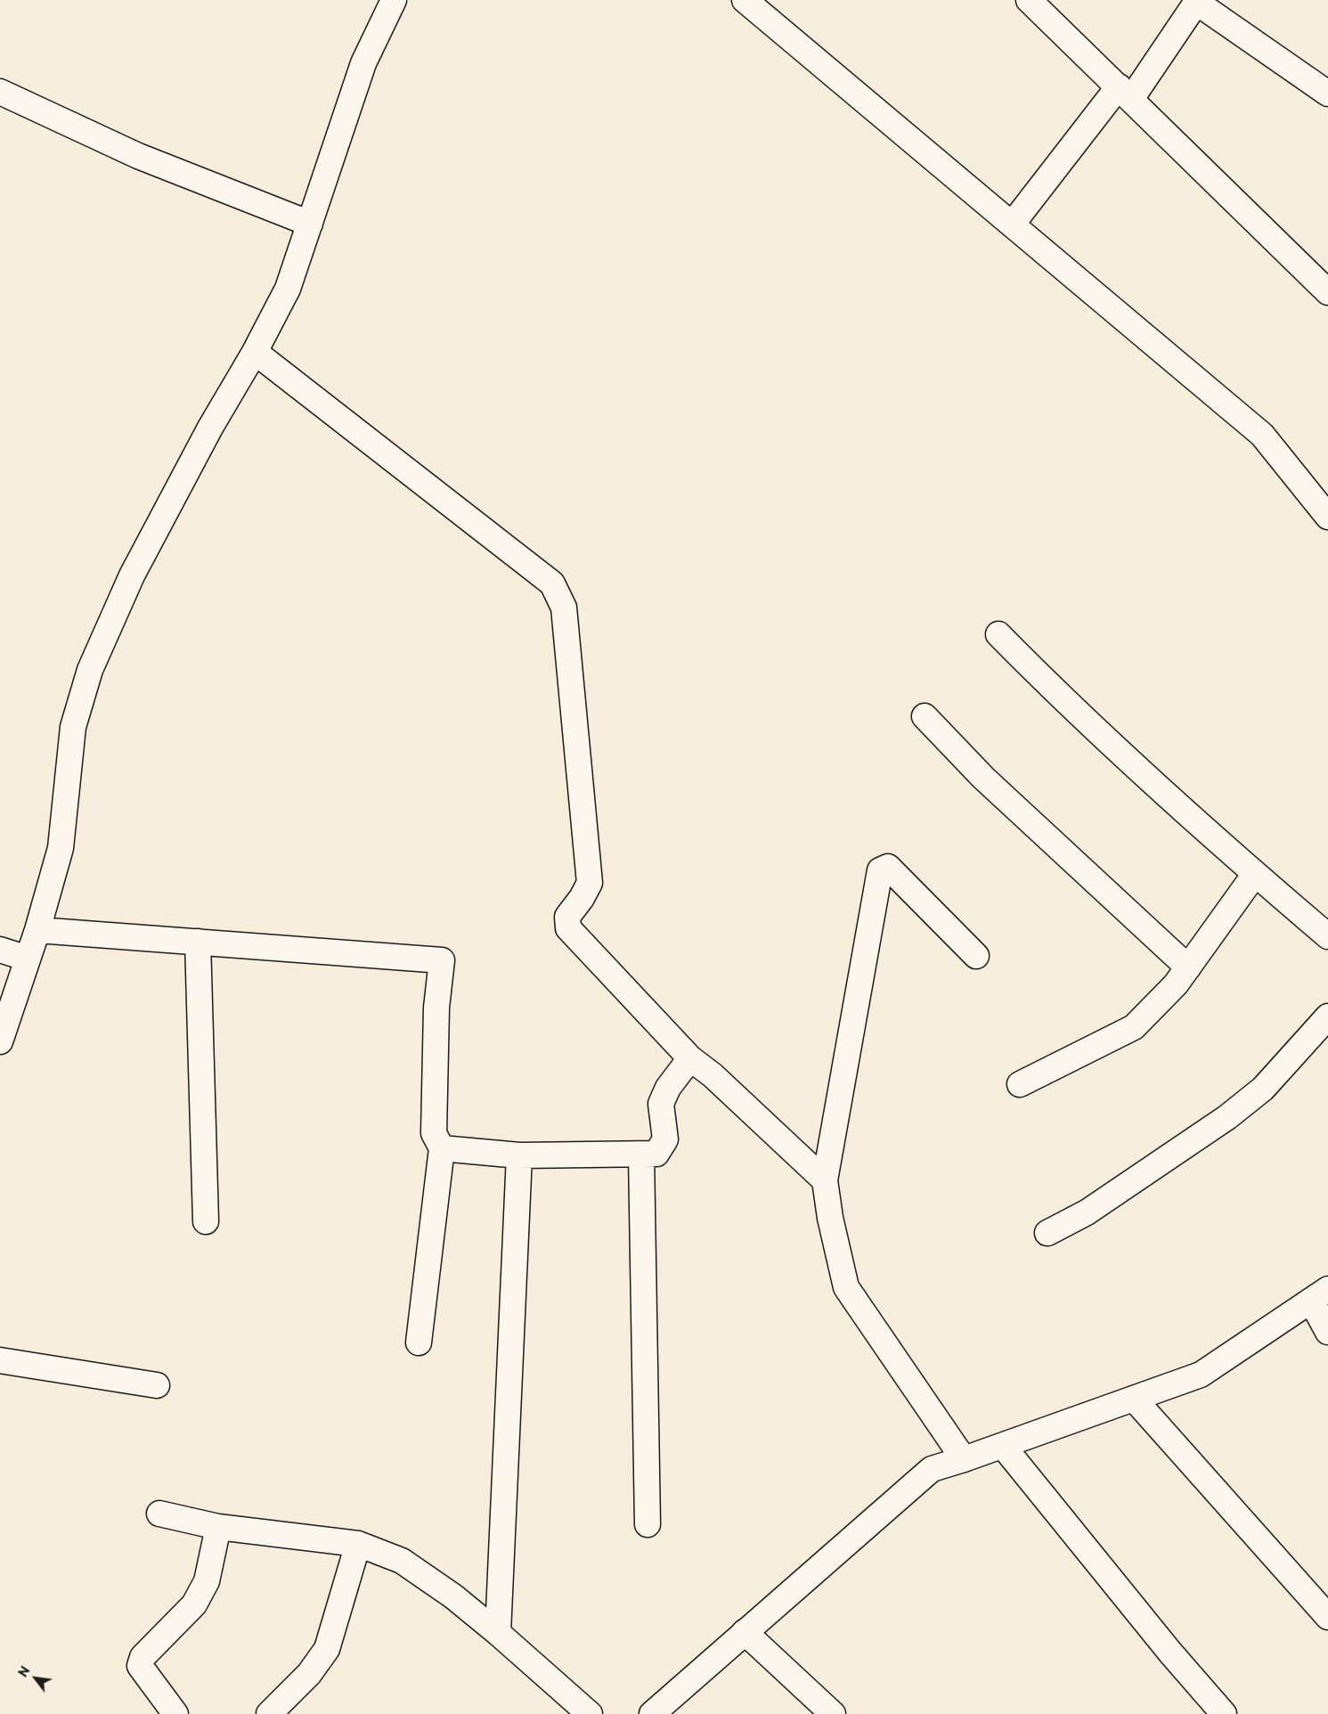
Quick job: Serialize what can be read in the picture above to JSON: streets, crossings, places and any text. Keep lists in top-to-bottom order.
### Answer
{
  "north": "top left"
}
